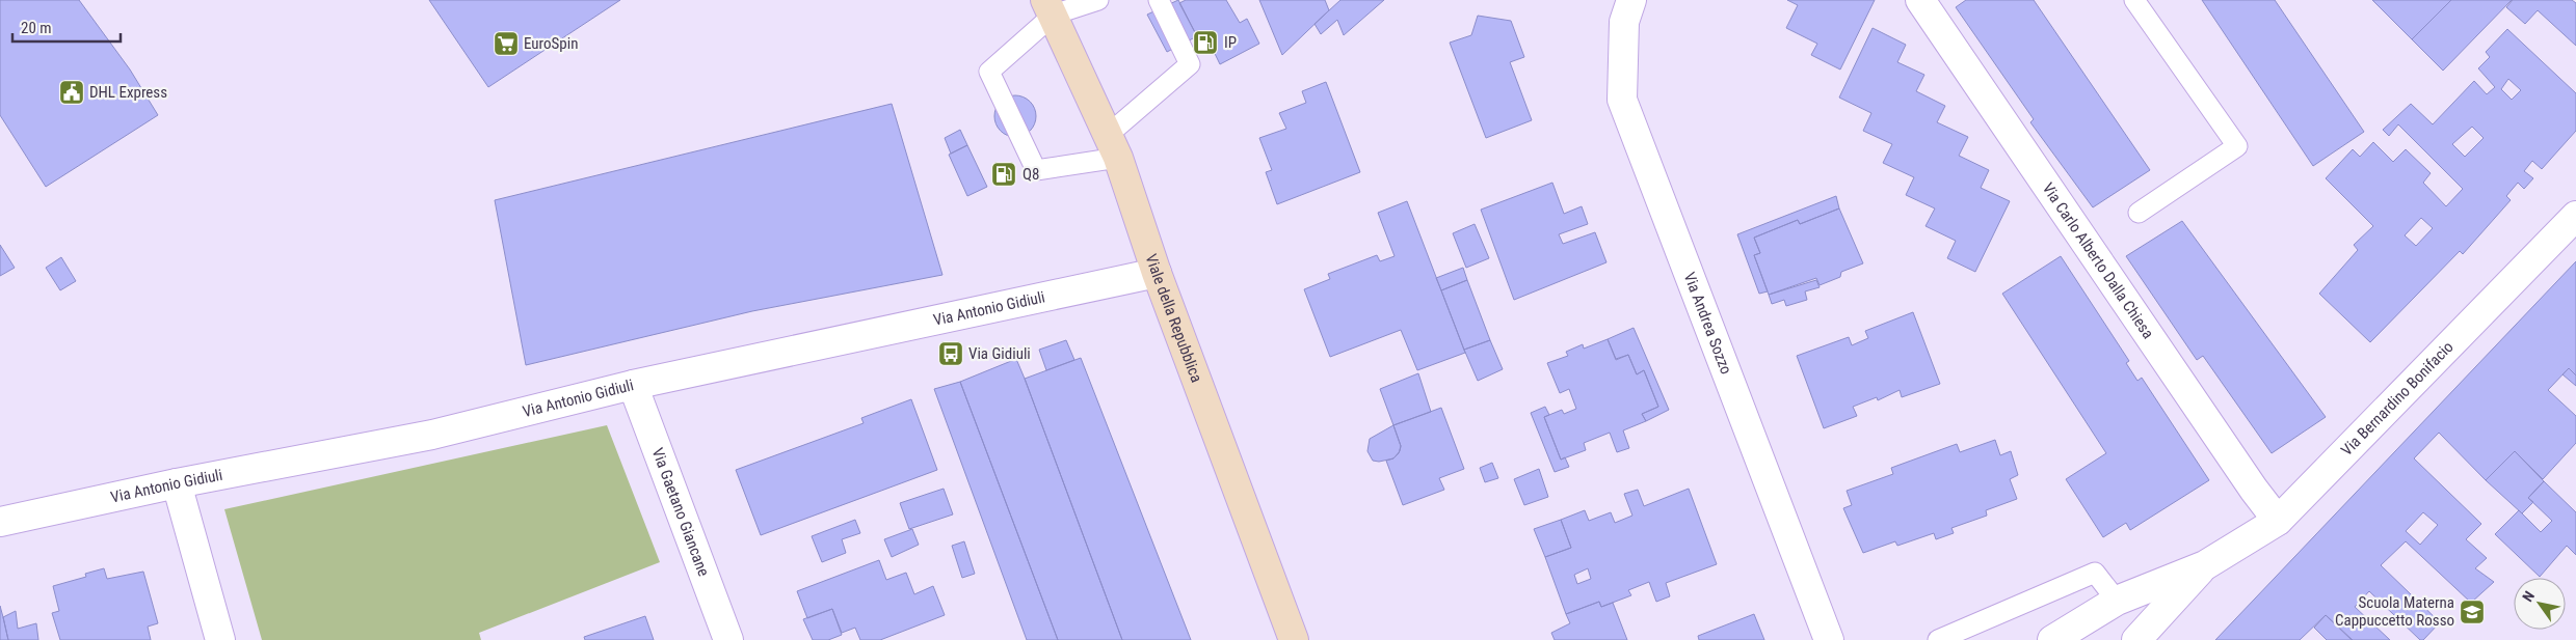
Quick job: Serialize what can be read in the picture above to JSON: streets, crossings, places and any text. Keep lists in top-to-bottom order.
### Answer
{
  "streets": {
    "main road": ["Viale della Repubblica"],
    "street": [
      "Via Carlo Alberto Dalla Chiesa",
      "Via Antonio Gidiuli",
      "Via Andrea Sozzo",
      "Via Bernardino Bonifacio",
      "Via Gaetano Giancane"
    ]
  },
  "crossings": [
    ["Via Carlo Alberto Dalla Chiesa", "Via Bernardino Bonifacio"],
    ["Via Antonio Gidiuli", "Viale della Repubblica"],
    ["Via Antonio Gidiuli", "Via Gaetano Giancane"]
  ],
  "places": {
    "fuel station": ["IP", "Q8"],
    "supermarket": ["EuroSpin"],
    "public building": ["DHL Express"],
    "bus stop": ["Via Gidiuli"],
    "school or university": ["Scuola Materna Cappuccetto Rosso"]
  },
  "scale_bar": "20 m",
  "north": "top left"
}
